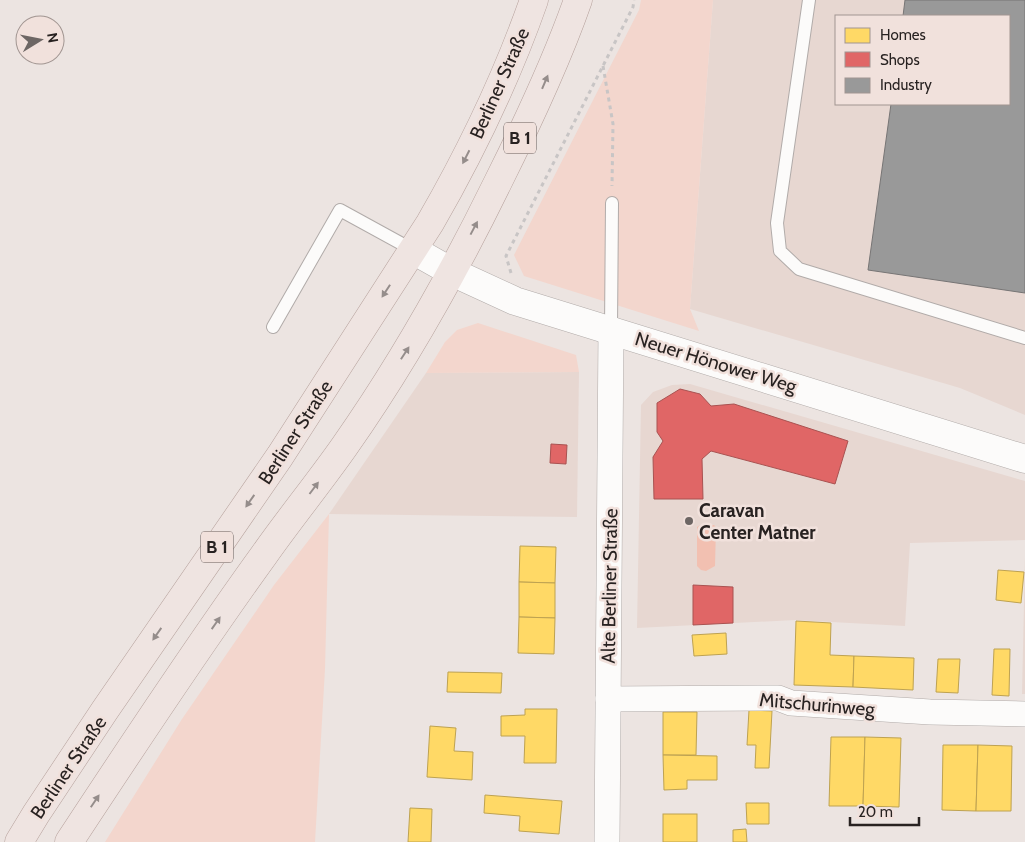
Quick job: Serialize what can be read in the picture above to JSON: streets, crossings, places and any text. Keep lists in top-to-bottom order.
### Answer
{
  "streets": {
    "main road": ["Berliner Straße", "B 1", "Neuer Hönower Weg"],
    "street": ["Alte Berliner Straße", "Mitschurinweg"]
  },
  "crossings": [
    ["Berliner Straße", "Neuer Hönower Weg"],
    ["B 1", "Neuer Hönower Weg"],
    ["Neuer Hönower Weg", "Alte Berliner Straße"],
    ["Alte Berliner Straße", "Mitschurinweg"]
  ],
  "places": ["Caravan Center Matner"],
  "legend": ["Homes", "Shops", "Industry"],
  "scale_bar": "20 m",
  "north": "right"
}
